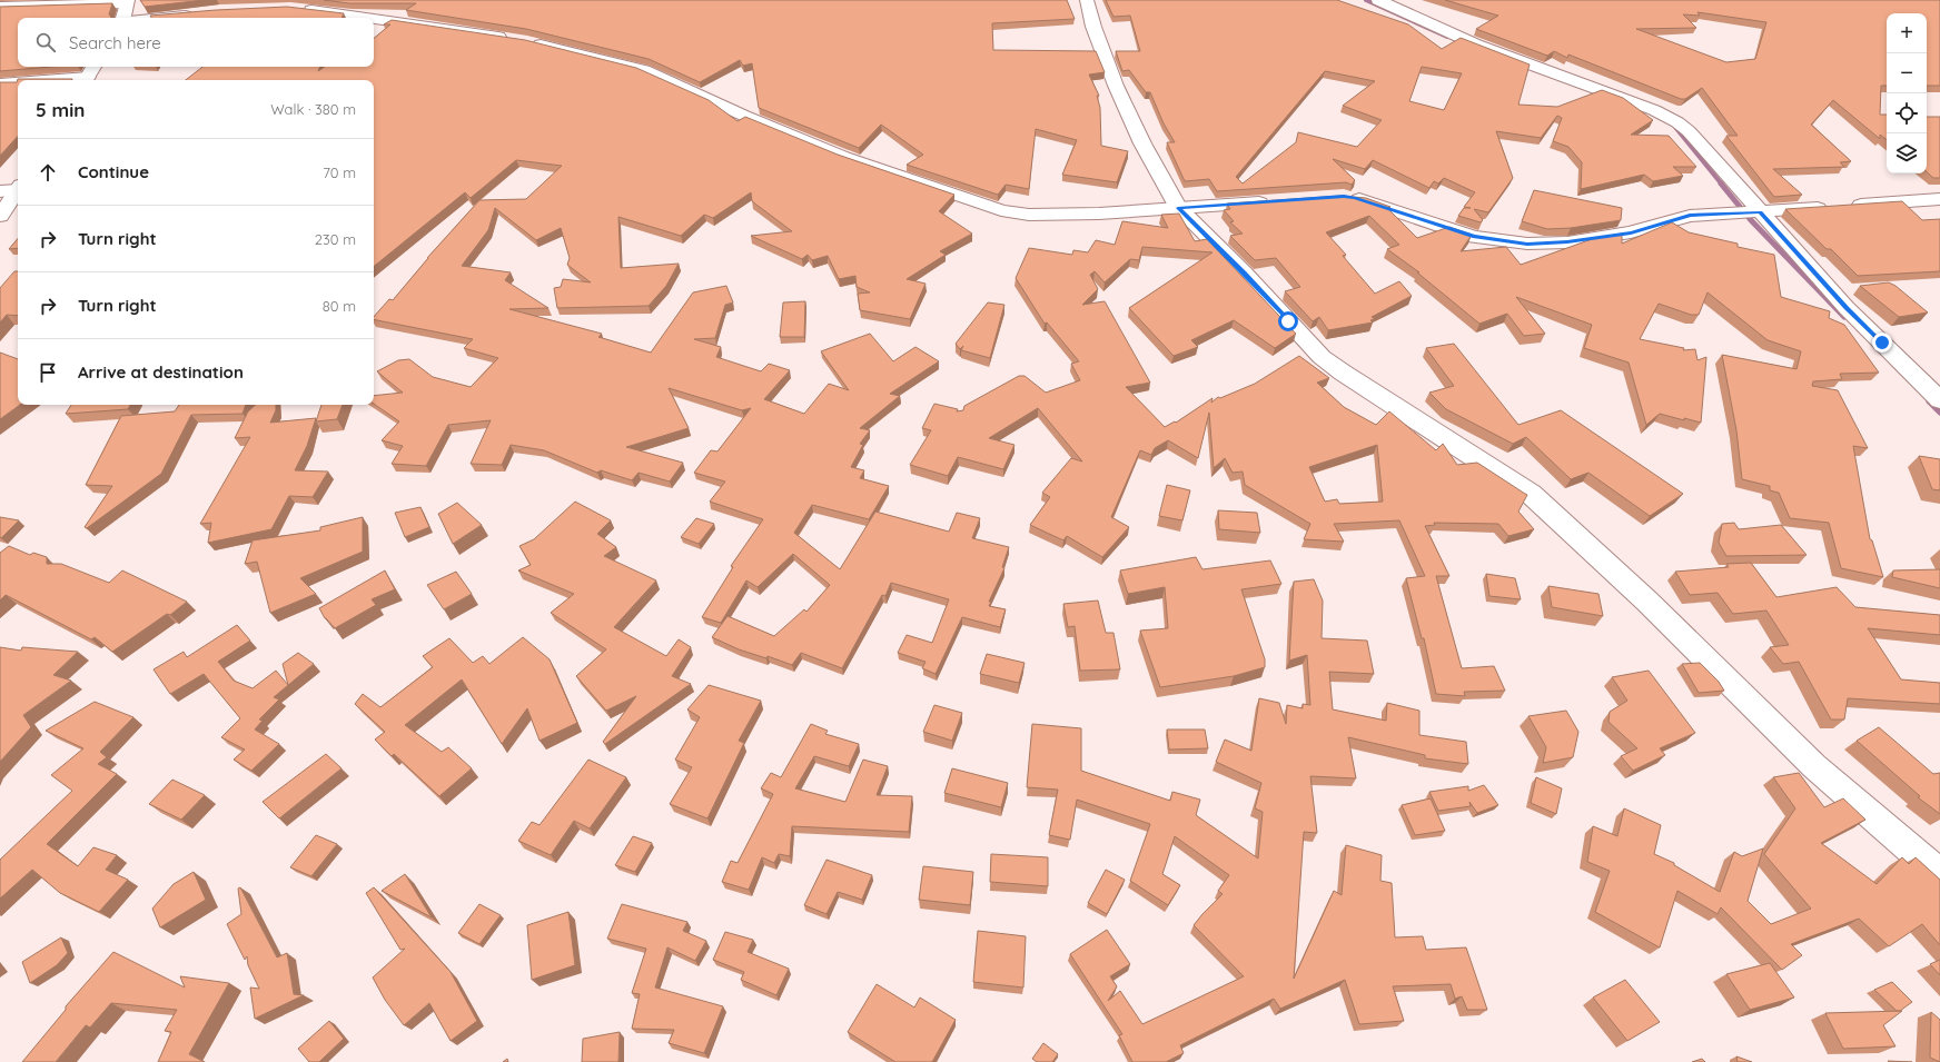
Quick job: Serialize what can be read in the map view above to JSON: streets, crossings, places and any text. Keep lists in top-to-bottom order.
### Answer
{
  "page": {
    "map_buttons": ["+", "−"],
    "search": "Search here",
    "heading": ["5 min", "Walk · 380 m"],
    "list": [
      ["Continue", "70 m"],
      ["Turn right", "230 m"],
      ["Turn right", "80 m"],
      "Arrive at destination"
    ]
  }
}
